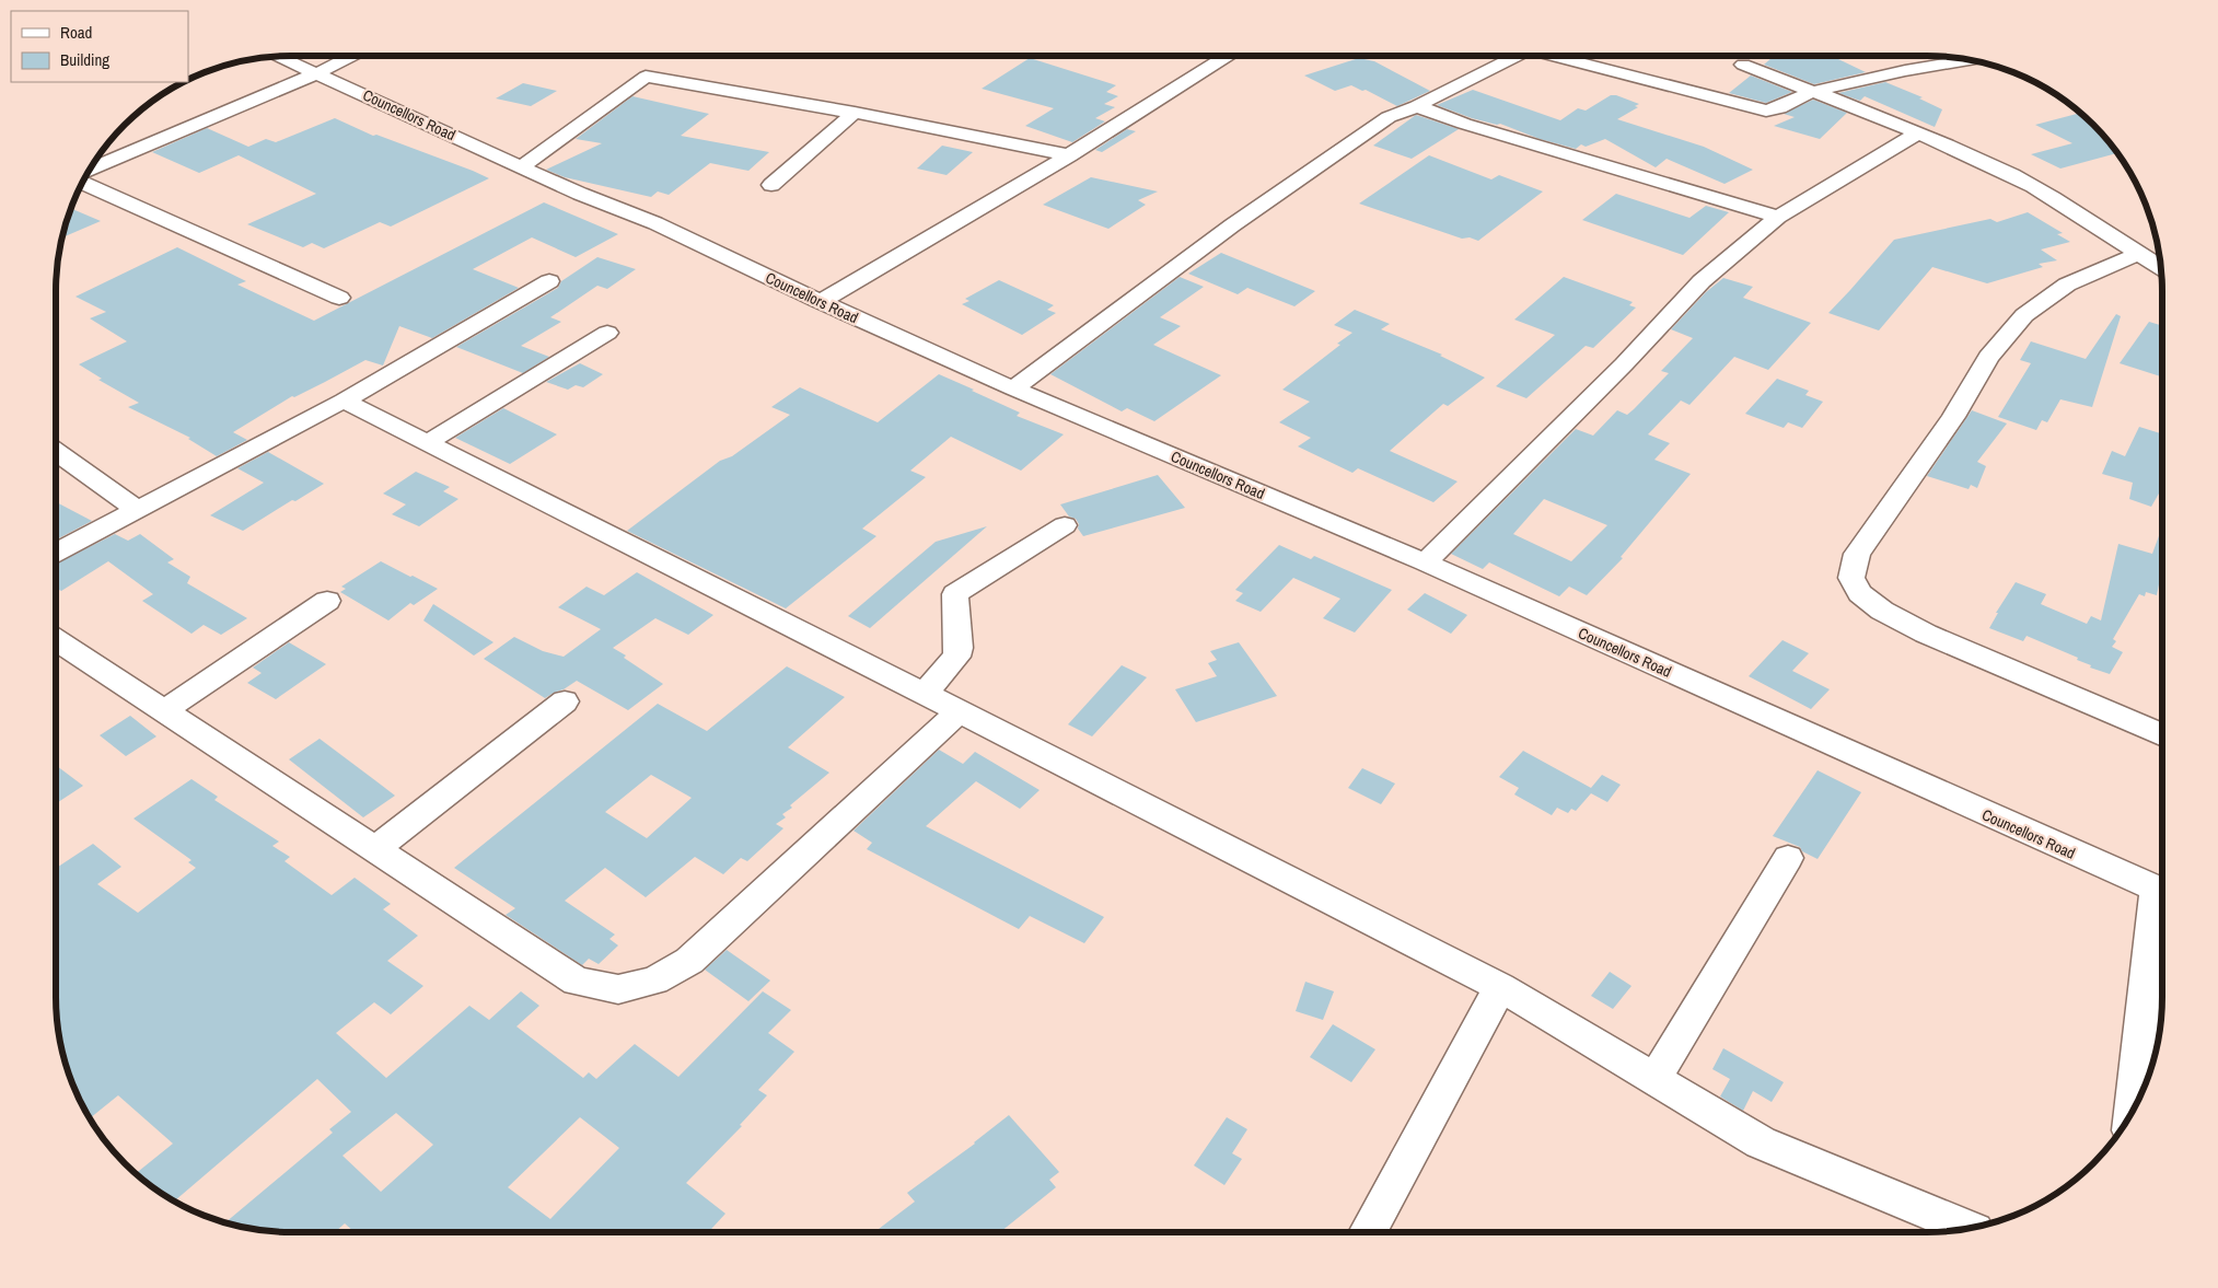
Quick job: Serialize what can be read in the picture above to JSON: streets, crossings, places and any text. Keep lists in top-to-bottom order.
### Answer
{
  "streets": {
    "street": ["Councellors Road"]
  },
  "legend": ["Road", "Building"]
}
